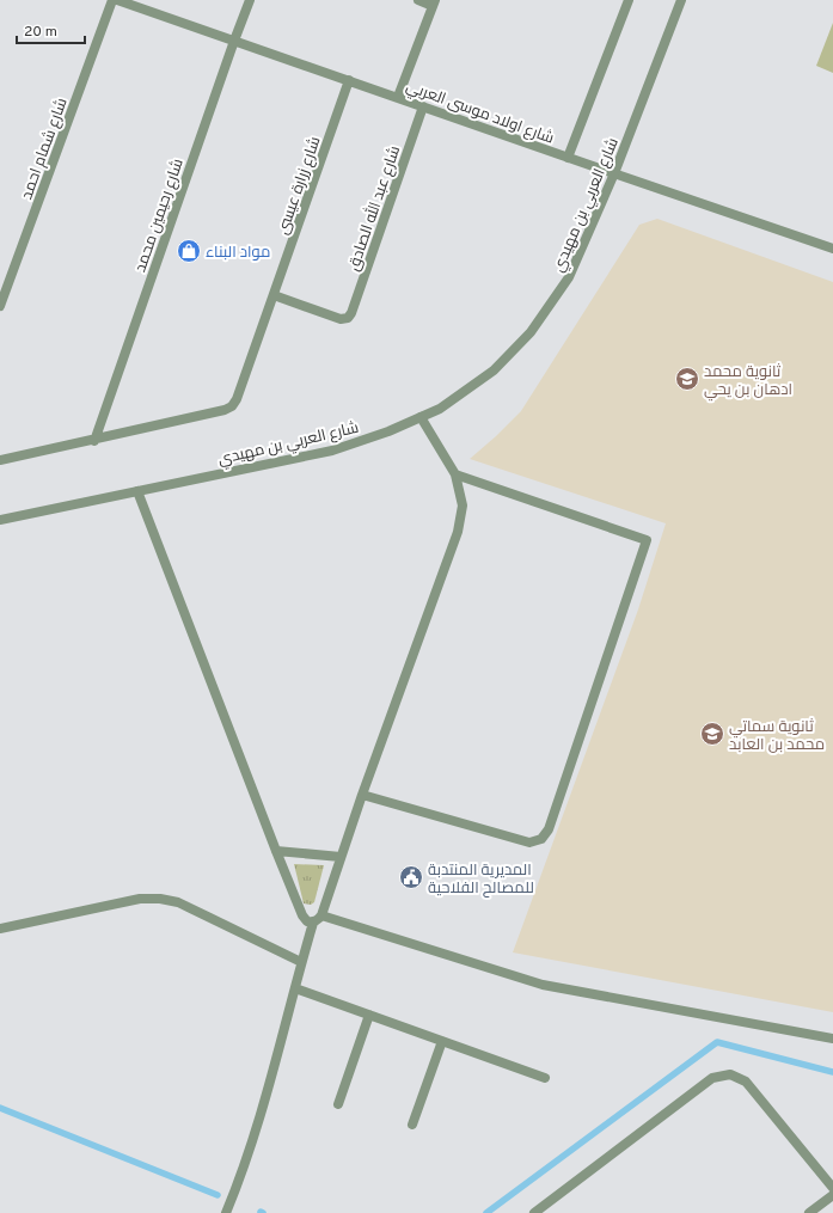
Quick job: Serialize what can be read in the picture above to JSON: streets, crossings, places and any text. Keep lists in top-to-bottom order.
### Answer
{
  "streets": {
    "street": [
      "شارع اولاد موسى العربي",
      "شارع شمام احمد",
      "شارع زرارة عيسى",
      "شارع العربي بن مهيدي",
      "شارع عبد الله الصادق",
      "شارع رحيمين محمد"
    ]
  },
  "crossings": [
    ["شارع اولاد موسى العربي", "شارع زرارة عيسى"],
    ["شارع اولاد موسى العربي", "شارع العربي بن مهيدي"],
    ["شارع اولاد موسى العربي", "شارع عبد الله الصادق"],
    ["شارع اولاد موسى العربي", "شارع رحيمين محمد"],
    ["شارع زرارة عيسى", "شارع عبد الله الصادق"],
    ["شارع زرارة عيسى", "شارع رحيمين محمد"]
  ],
  "places": {
    "shop": ["مواد البناء"],
    "school or university": ["ثانوية محمد ادهان بن يحي", "ثانوية سماتي محمد بن العابد"],
    "public building": ["المديرية المنتدبة للمصالح الفلاحية"]
  },
  "scale_bar": "20 m"
}
